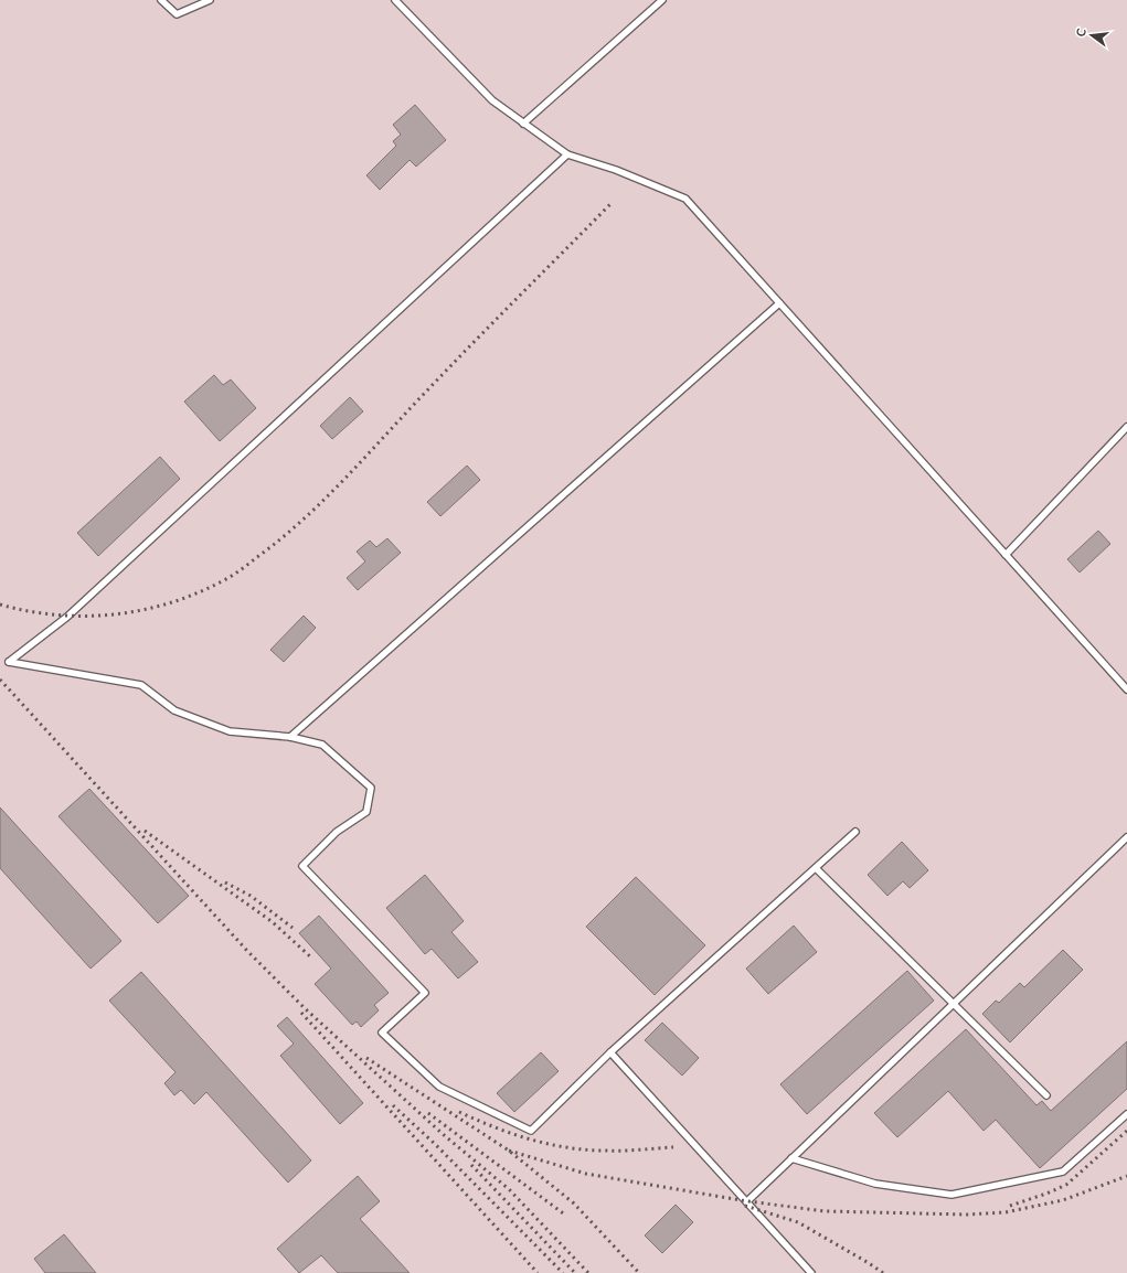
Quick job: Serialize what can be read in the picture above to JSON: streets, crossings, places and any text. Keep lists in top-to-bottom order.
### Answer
{
  "north": "left"
}
